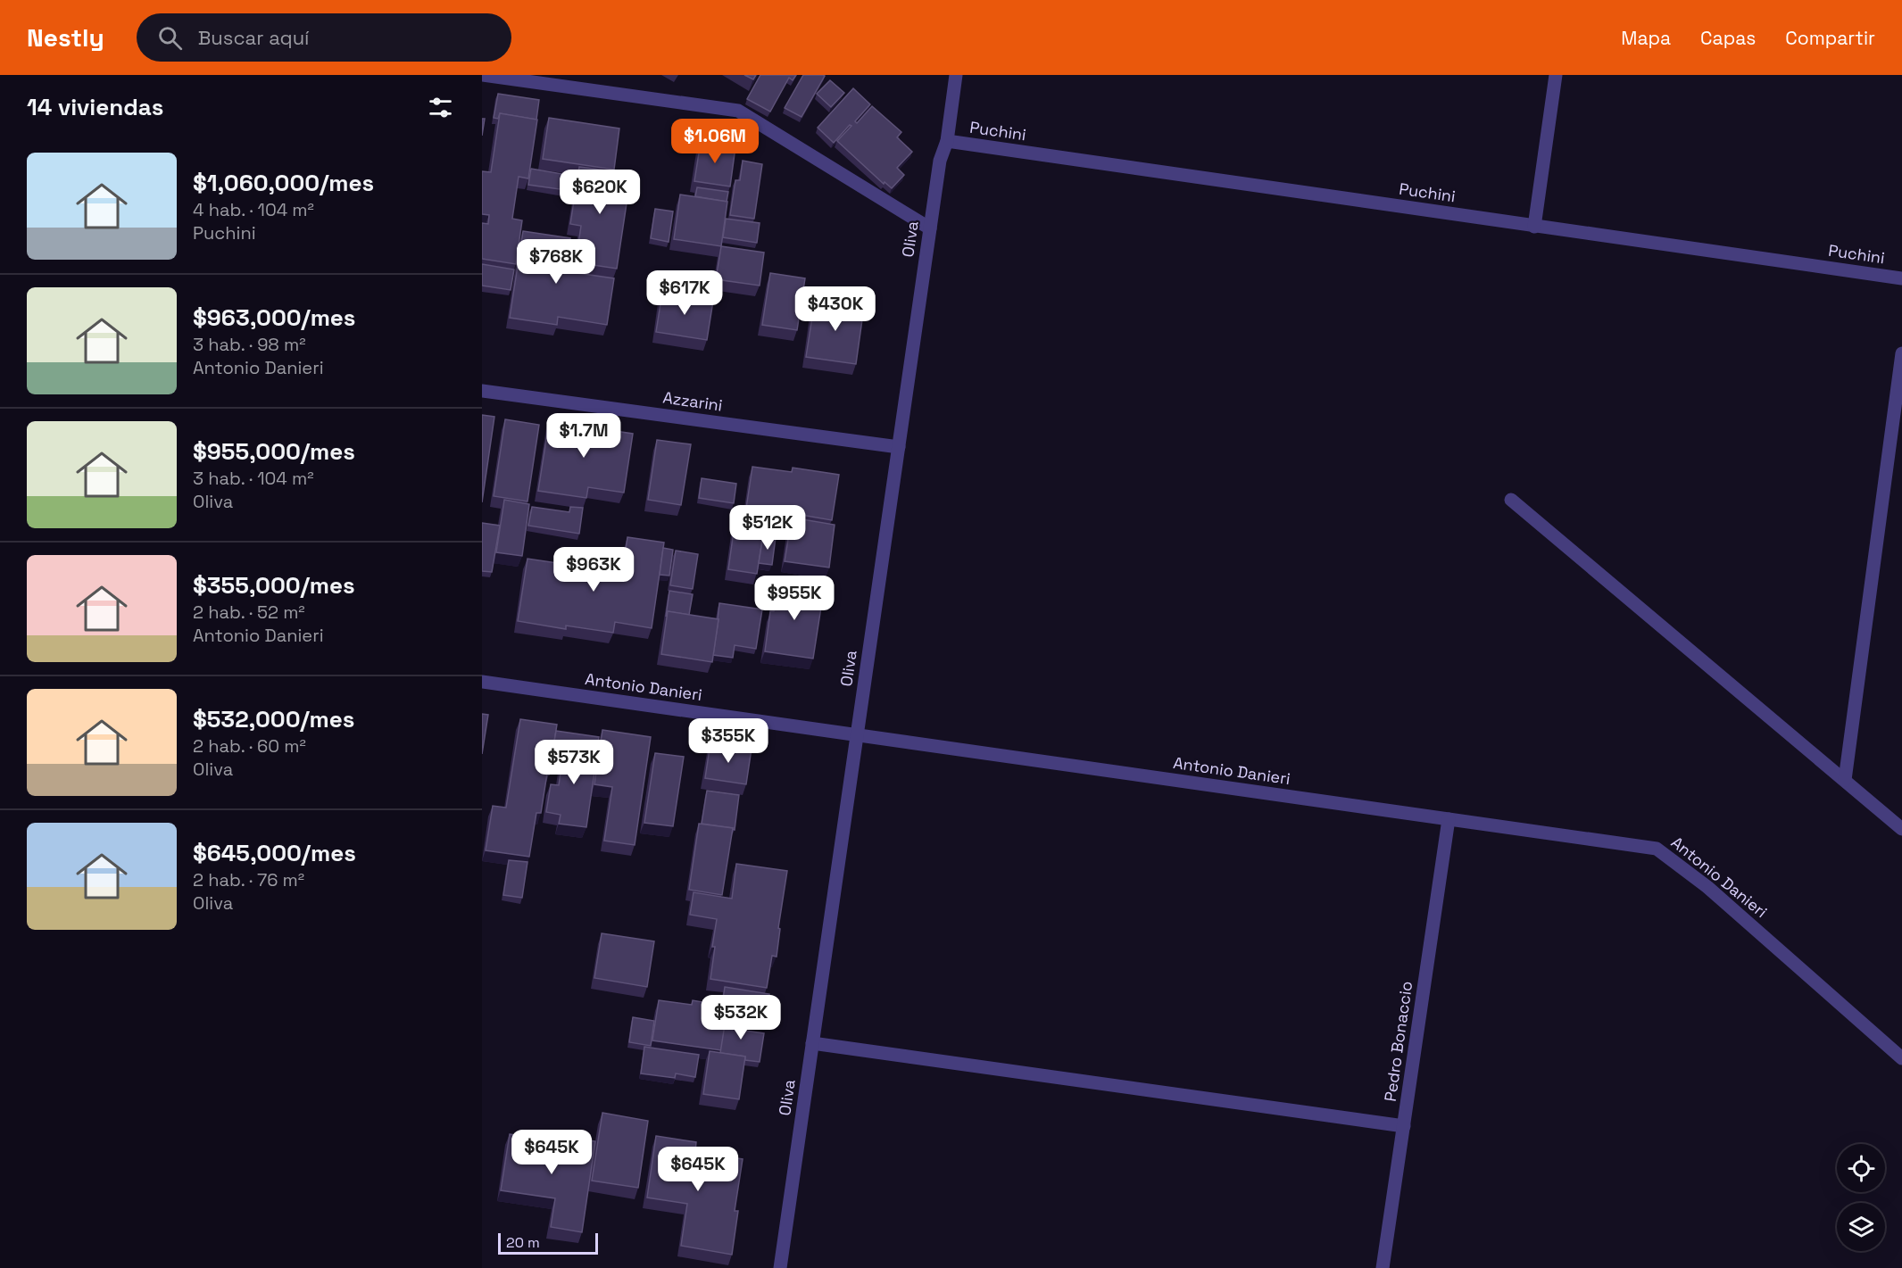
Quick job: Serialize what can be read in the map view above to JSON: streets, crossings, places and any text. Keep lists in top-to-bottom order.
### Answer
{
  "streets": {
    "street": [
      "Puchini",
      "Oliva",
      "Azzarini",
      "Antonio Danieri",
      "Pedro Bonaccio"
    ]
  },
  "crossings": [
    ["Puchini", "Oliva"],
    ["Oliva", "Azzarini"],
    ["Oliva", "Antonio Danieri"],
    ["Antonio Danieri", "Pedro Bonaccio"]
  ],
  "scale_bar": "20 m",
  "page": {
    "header": "Nestly",
    "search": "Buscar aquí",
    "nav": ["Mapa", "Capas", "Compartir"],
    "heading": "14 viviendas",
    "price": [
      "$1.06M",
      "$620K",
      "$768K",
      "$617K",
      "$430K",
      "$1.7M",
      "$512K",
      "$963K",
      "$955K",
      "$355K",
      "$573K",
      "$532K",
      "$645K",
      "$645K"
    ],
    "list": [
      {
        "name": "$1,060,000/mes",
        "note": "4 hab. · 104 m² · Puchini"
      },
      {
        "name": "$963,000/mes",
        "note": "3 hab. · 98 m² · Antonio Danieri"
      },
      {
        "name": "$955,000/mes",
        "note": "3 hab. · 104 m² · Oliva"
      },
      {
        "name": "$355,000/mes",
        "note": "2 hab. · 52 m² · Antonio Danieri"
      },
      {
        "name": "$532,000/mes",
        "note": "2 hab. · 60 m² · Oliva"
      },
      {
        "name": "$645,000/mes",
        "note": "2 hab. · 76 m² · Oliva"
      }
    ],
    "scale": "20 m"
  }
}
